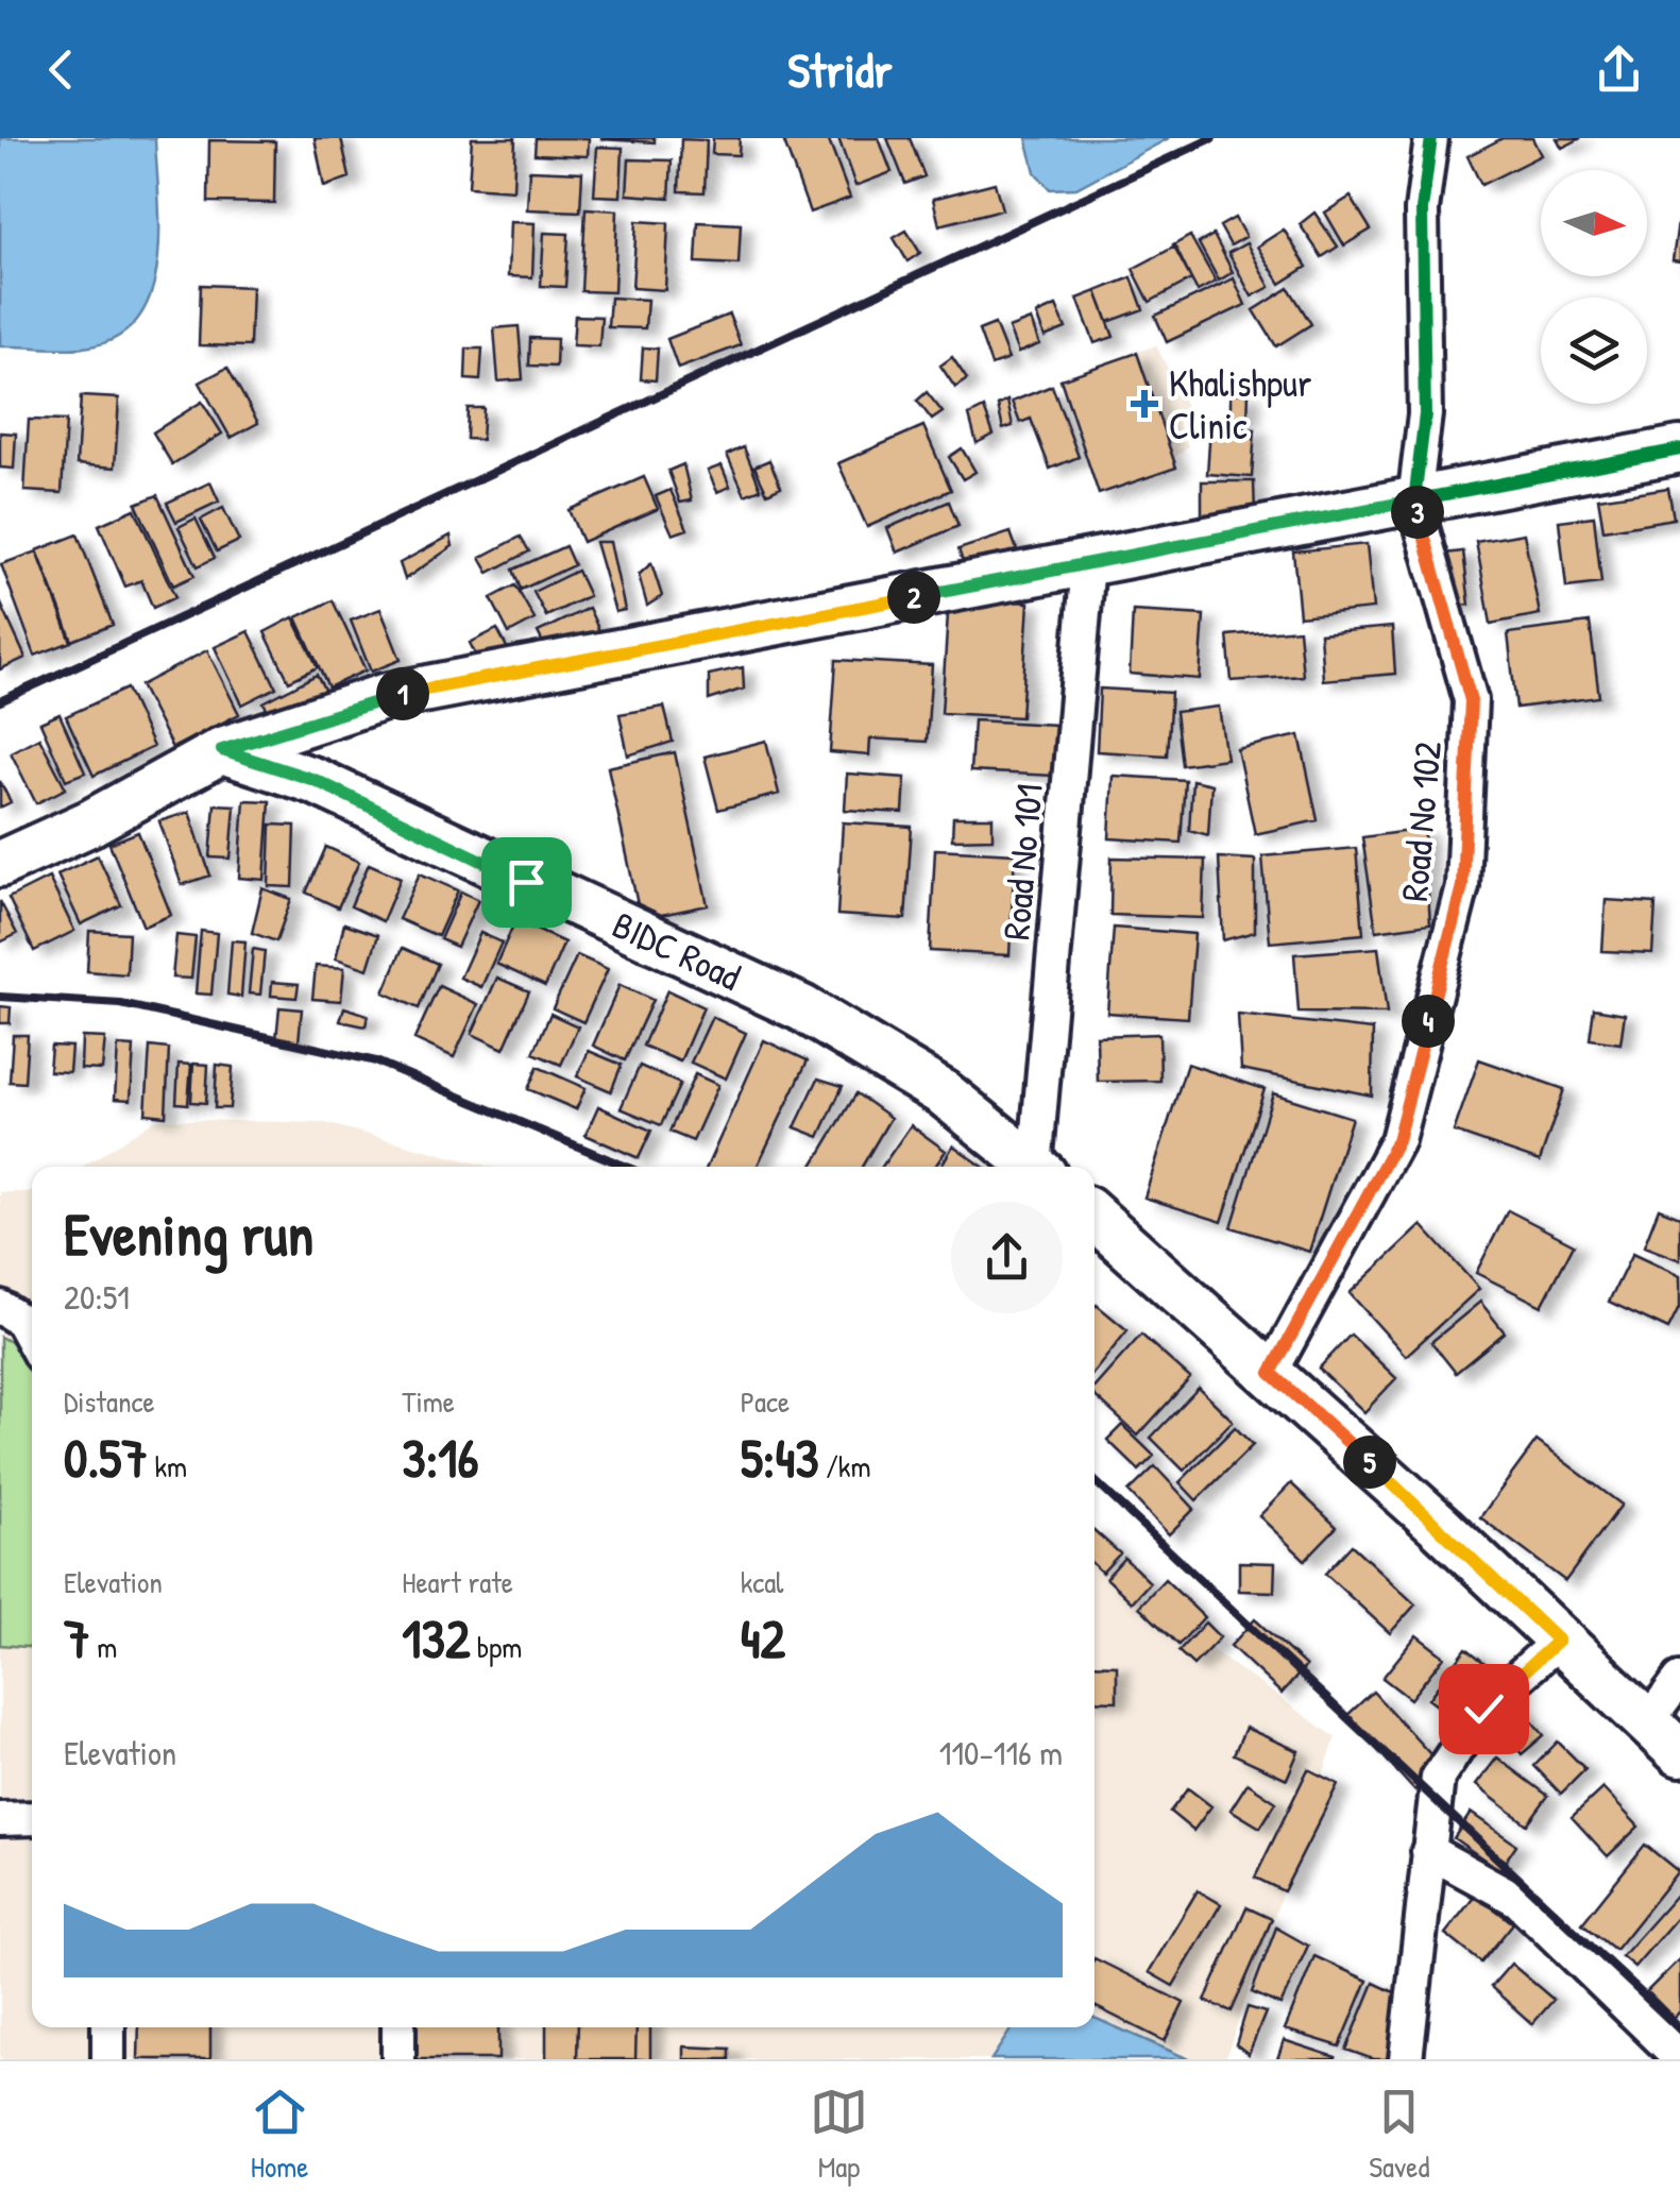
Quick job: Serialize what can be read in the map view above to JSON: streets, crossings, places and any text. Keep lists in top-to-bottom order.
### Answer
{
  "streets": {
    "main road": ["BIDC Road"],
    "street": ["Road No 102", "Road No 101"]
  },
  "places": {
    "health": ["Khalishpur Clinic"]
  },
  "north": "right",
  "page": {
    "header": "Stridr",
    "pins": [
      "3",
      "2",
      "1",
      "4",
      "5"
    ],
    "heading": ["Evening run", "20:51"],
    "stats": [
      ["Distance", "0.57 km"],
      ["Time", "3:16"],
      ["Pace", "5:43 /km"],
      ["Elevation", "7 m"],
      ["Heart rate", "132 bpm"],
      ["kcal", "42"]
    ],
    "chart": ["Elevation", "110–116 m"],
    "tabs": ["Home", "Map", "Saved"]
  }
}
